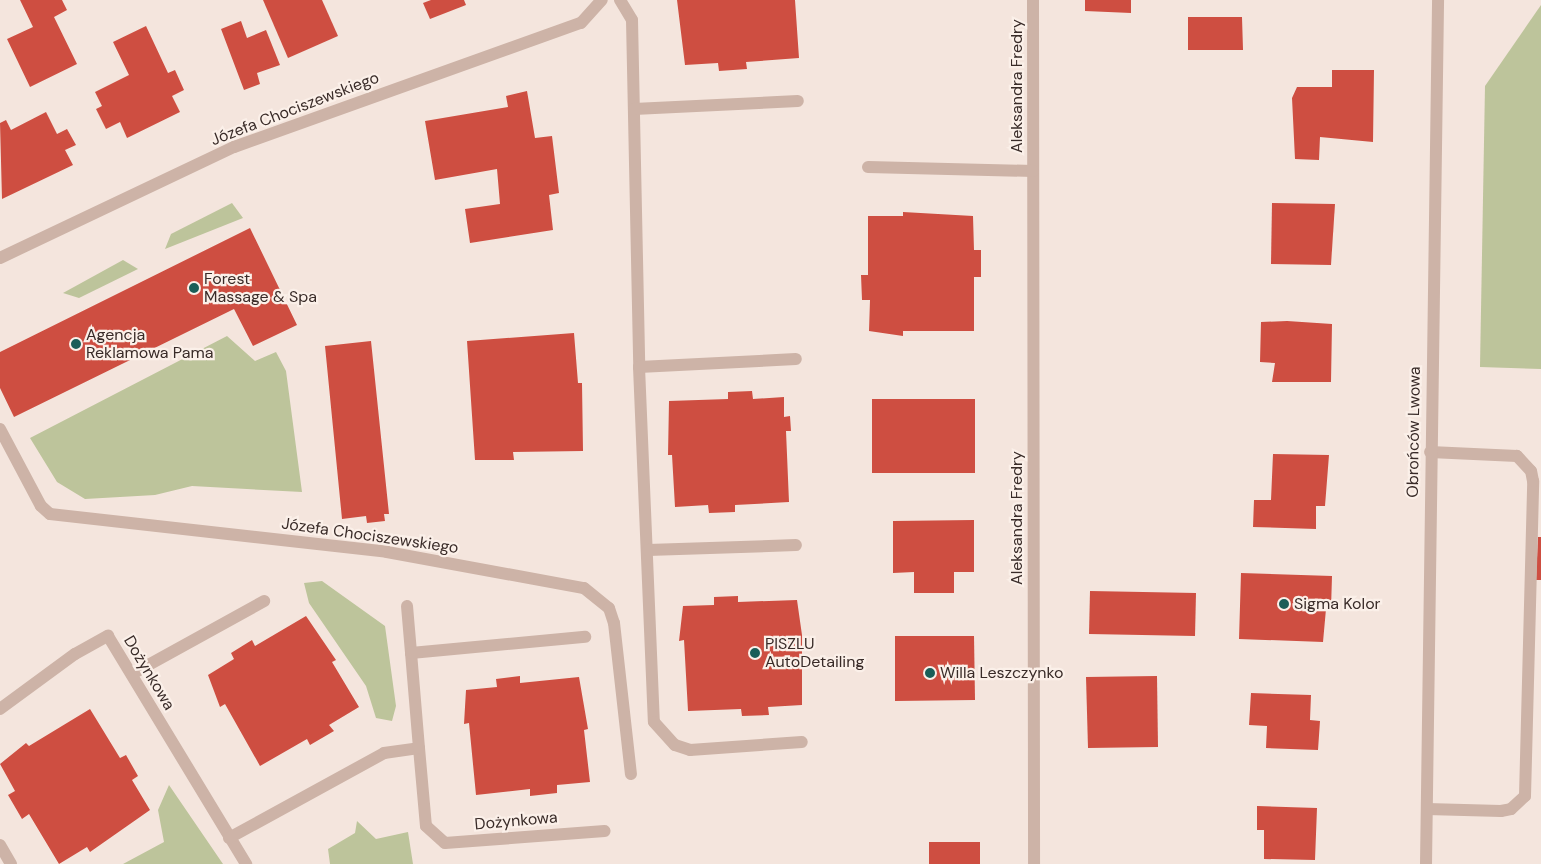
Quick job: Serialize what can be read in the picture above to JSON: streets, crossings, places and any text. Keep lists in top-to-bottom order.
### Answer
{
  "streets": {
    "street": [
      "Aleksandra Fredry",
      "Józefa Chociszewskiego",
      "Obrońców Lwowa",
      "Dożynkowa"
    ]
  },
  "places": [
    "Forest Massage & Spa",
    "Agencja Reklamowa Pama",
    "Sigma Kolor",
    "PISZLU AutoDetailing",
    "Willa Leszczynko"
  ]
}
